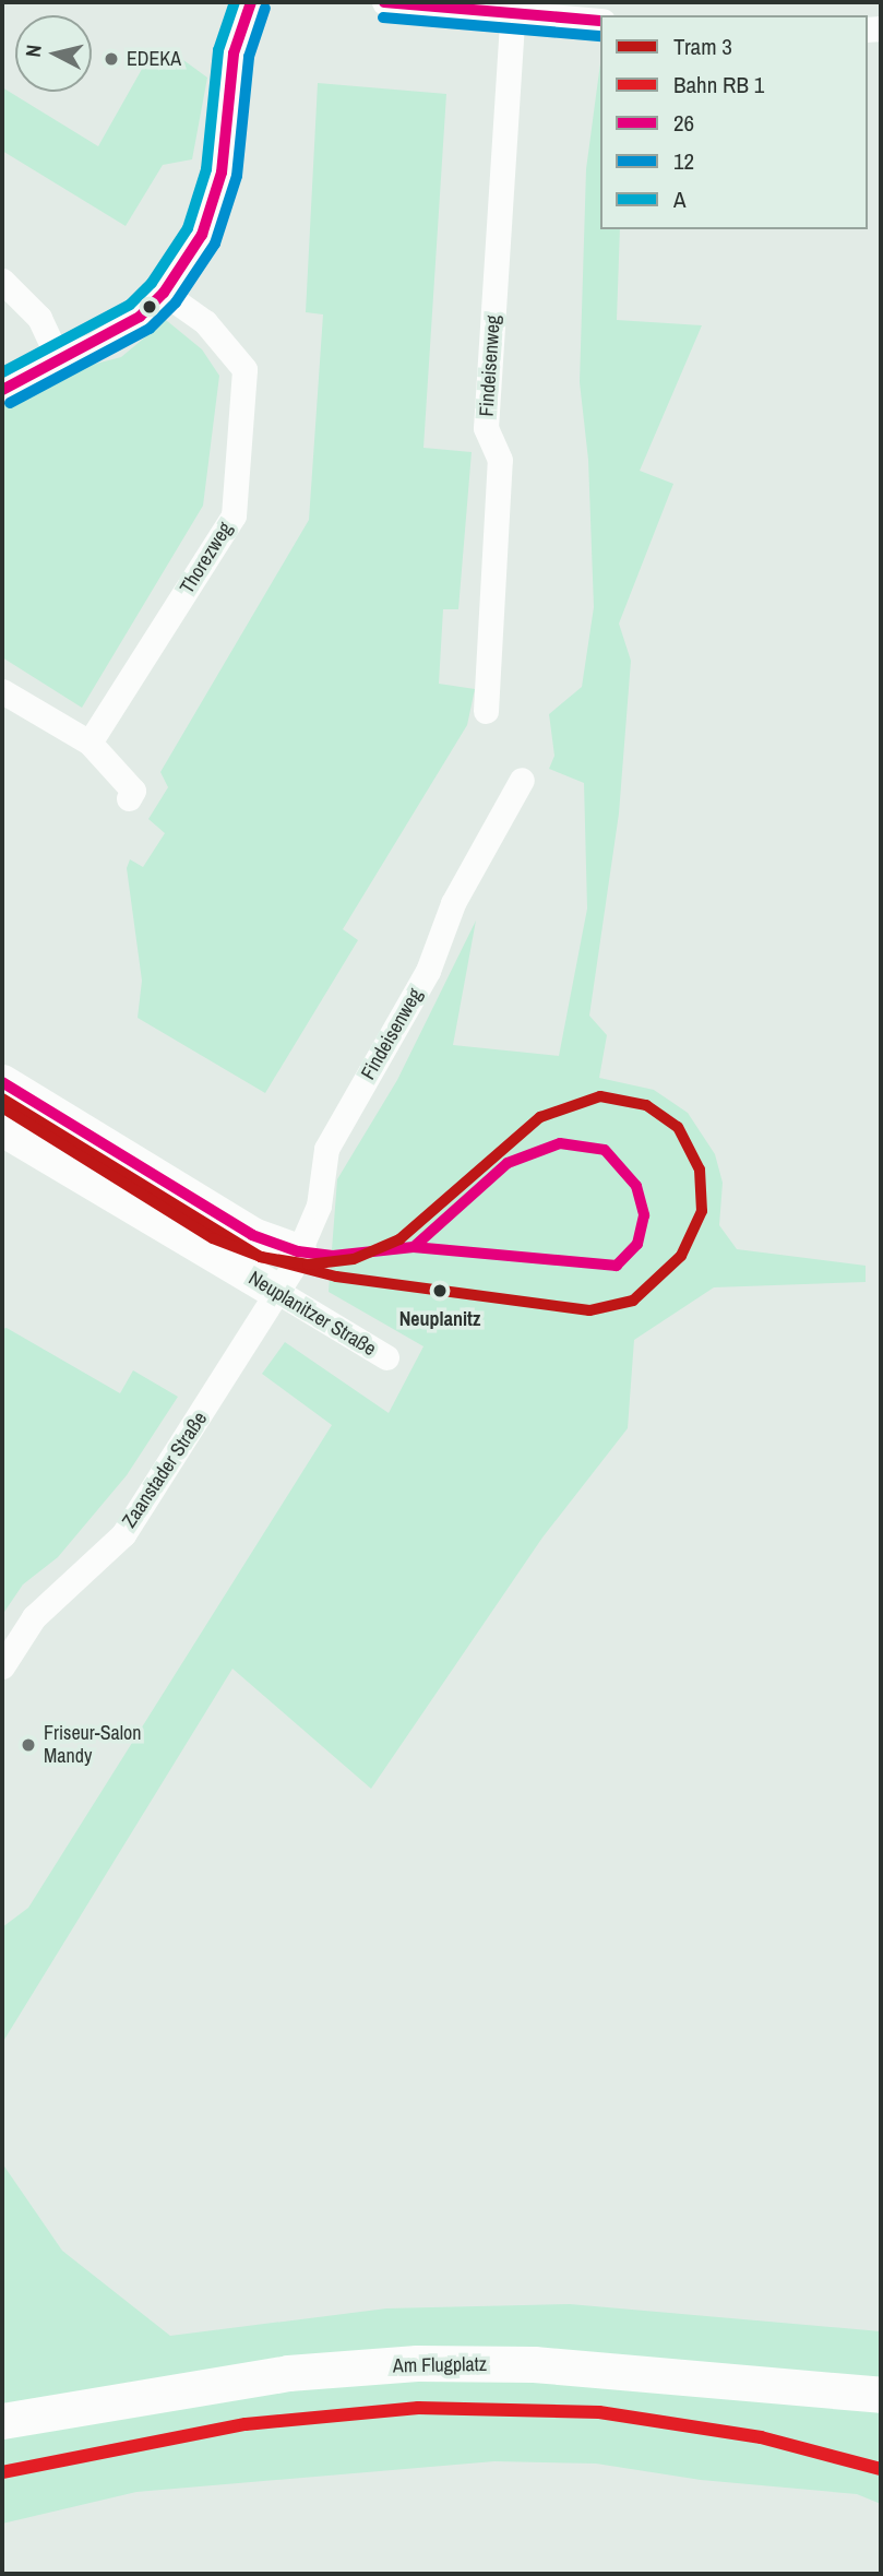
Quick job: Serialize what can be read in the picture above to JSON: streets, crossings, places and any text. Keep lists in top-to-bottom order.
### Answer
{
  "streets": {
    "main road": ["Neuplanitzer Straße", "Am Flugplatz"],
    "street": ["Findeisenweg", "Thorezweg", "Zaanstader Straße"]
  },
  "crossings": [
    ["Findeisenweg", "Neuplanitzer Straße"],
    ["Findeisenweg", "Zaanstader Straße"],
    ["Neuplanitzer Straße", "Zaanstader Straße"]
  ],
  "places": ["EDEKA", "Neuplanitz", "Friseur-Salon Mandy"],
  "lines": [
    "transit line 26",
    "transit line A",
    "transit line 12",
    "tram line 3"
  ],
  "legend": [
    "Tram 3",
    "Bahn RB 1",
    "26",
    "12",
    "A"
  ],
  "north": "left"
}
